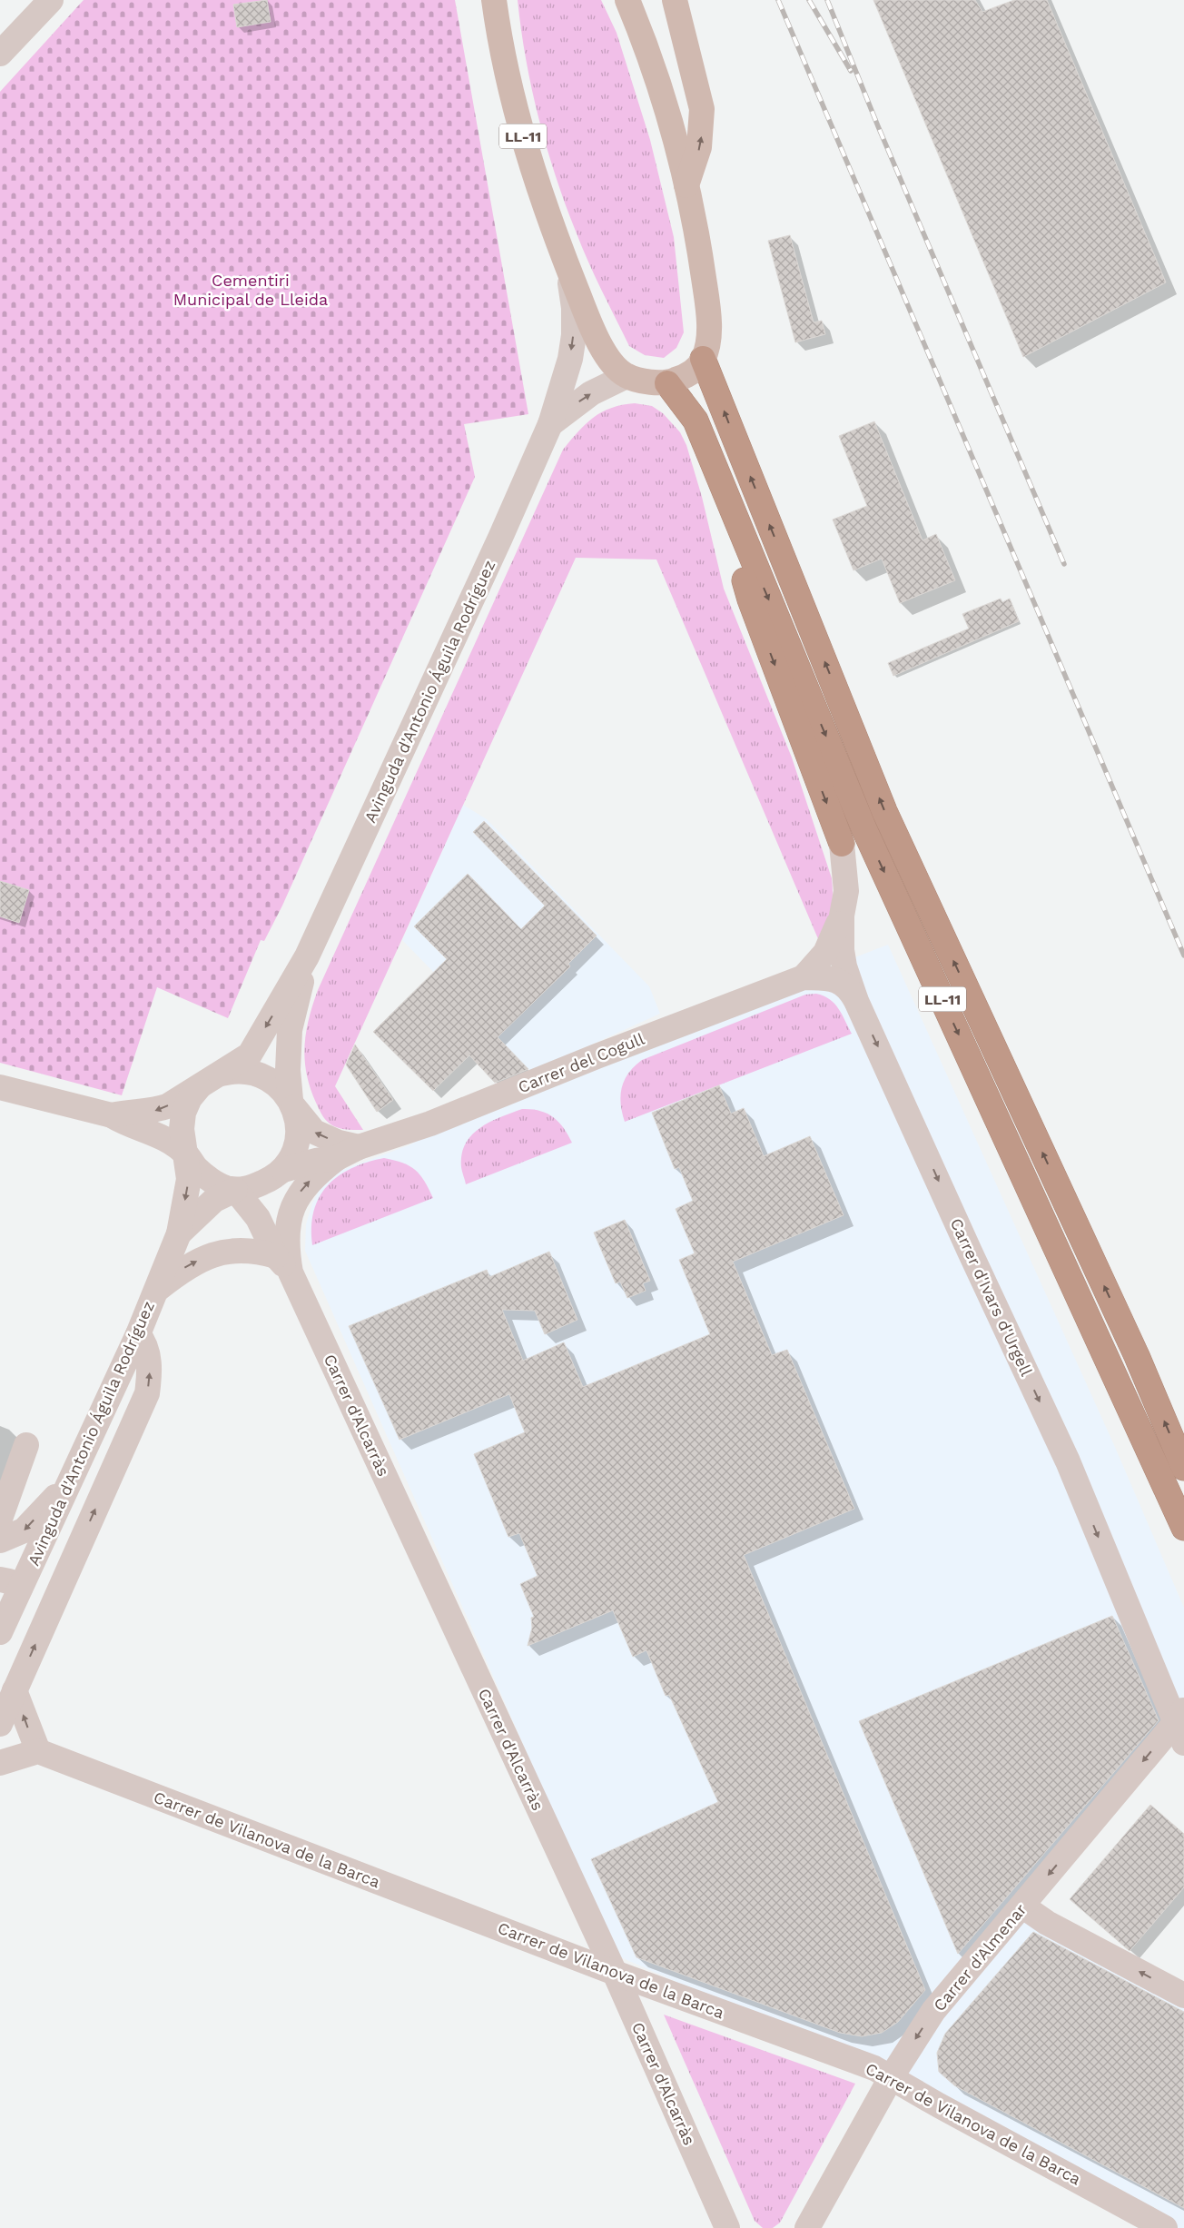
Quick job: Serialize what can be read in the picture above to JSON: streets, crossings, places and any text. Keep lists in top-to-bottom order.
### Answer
{
  "streets": {
    "highway": ["LL-11"],
    "street": [
      "Avinguda d'Antonio Águila Rodríguez",
      "Carrer del Cogull",
      "Carrer d'Ivars d'Urgell",
      "Carrer d'Alcarràs",
      "Carrer de Vilanova de la Barca",
      "Carrer d'Almenar"
    ]
  },
  "crossings": [
    ["LL-11", "Avinguda d'Antonio Águila Rodríguez"],
    ["Avinguda d'Antonio Águila Rodríguez", "Carrer del Cogull"],
    ["Avinguda d'Antonio Águila Rodríguez", "Carrer d'Alcarràs"],
    ["Carrer del Cogull", "Carrer d'Alcarràs"],
    ["Carrer d'Ivars d'Urgell", "Carrer d'Almenar"],
    ["Carrer d'Alcarràs", "Carrer de Vilanova de la Barca"],
    ["Carrer de Vilanova de la Barca", "Carrer d'Almenar"]
  ],
  "one_way": ["Carrer d'Ivars d'Urgell", "Carrer d'Almenar"],
  "parks": ["Cementiri Municipal de Lleida"]
}
